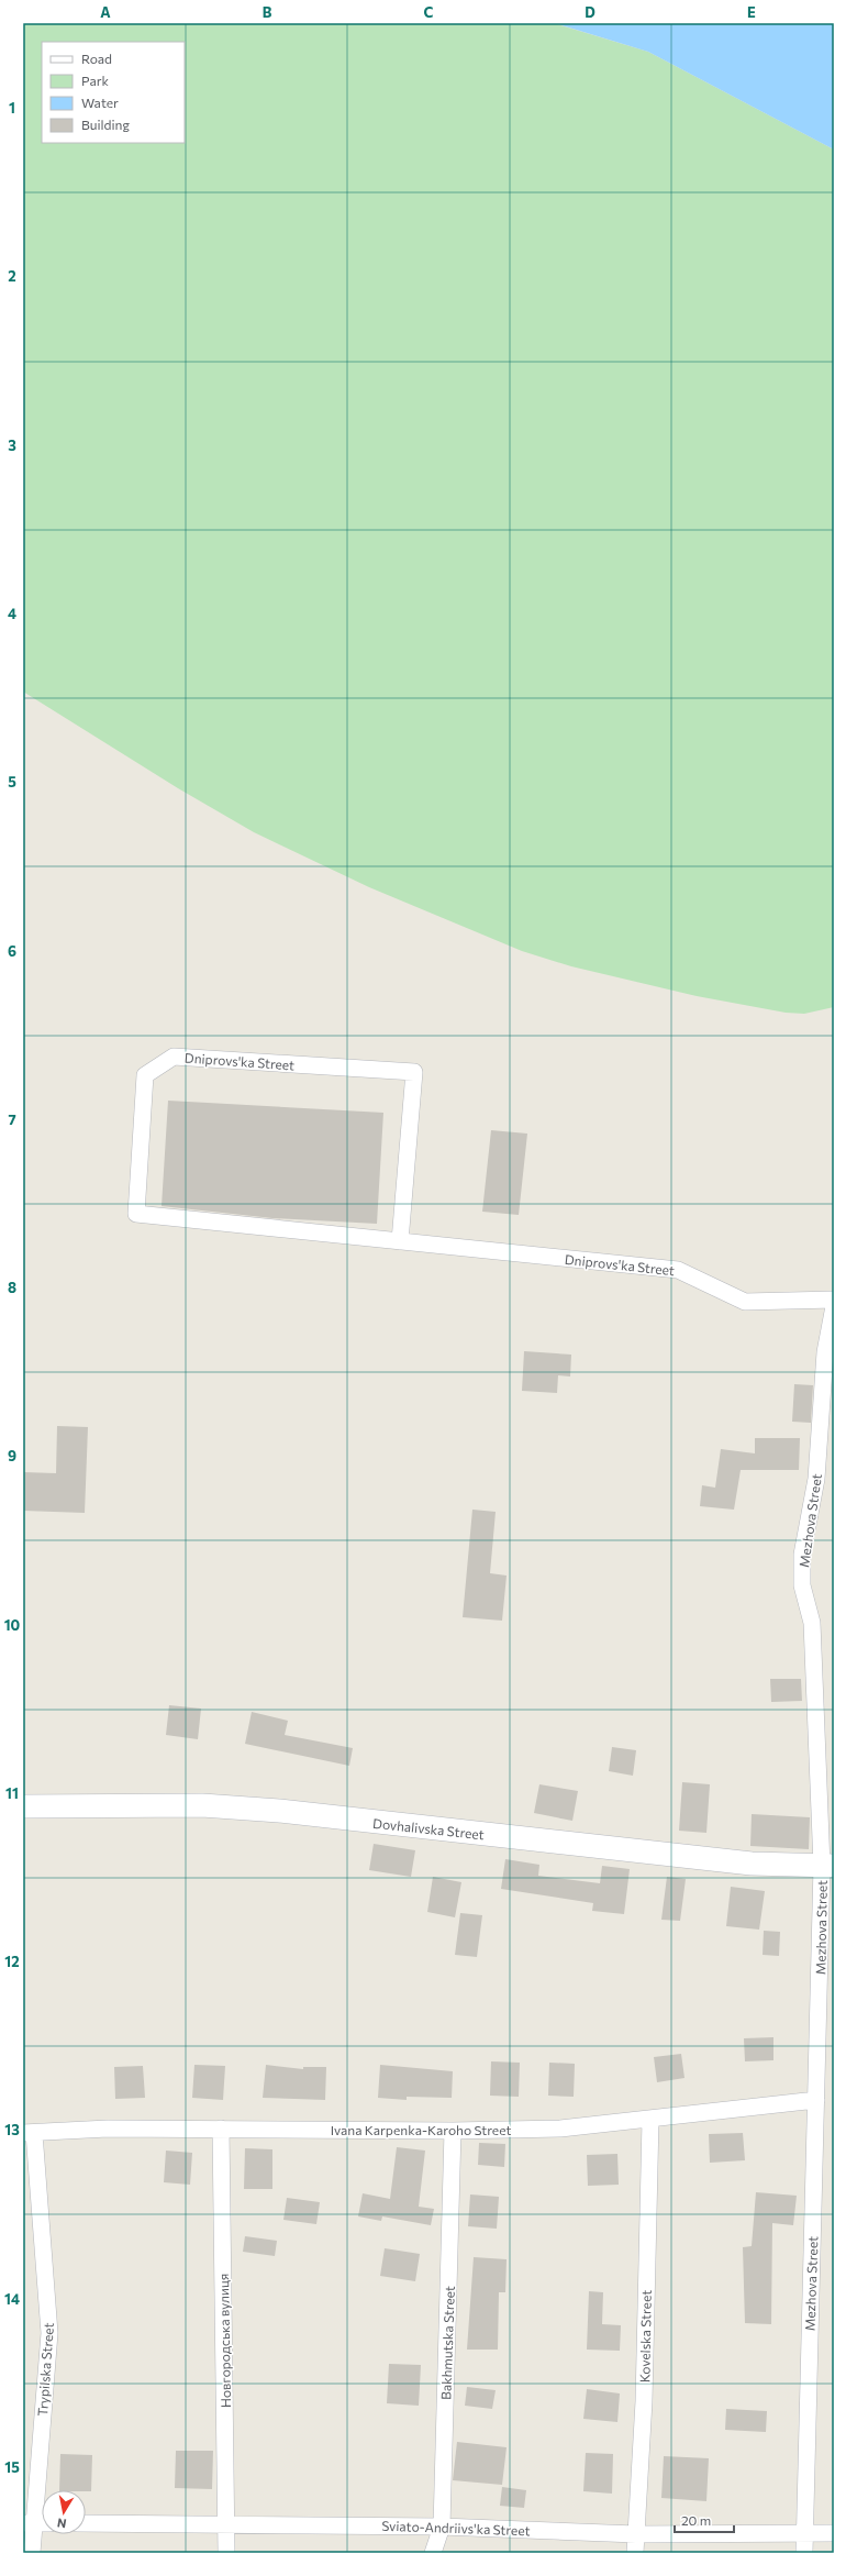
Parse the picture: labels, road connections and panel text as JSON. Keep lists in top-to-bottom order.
{
  "streets": {
    "street": [
      "Dniprovs'ka Street",
      "Mezhova Street",
      "Dovhalivska Street",
      "Ivana Karpenka-Karoho Street",
      "Kovelska Street",
      "Новгородська вулиця",
      "Bakhmutska Street",
      "Trypilska Street",
      "Sviato-Andriivs'ka Street"
    ]
  },
  "crossings": [
    ["Mezhova Street", "Dovhalivska Street"],
    ["Mezhova Street", "Ivana Karpenka-Karoho Street"],
    ["Mezhova Street", "Sviato-Andriivs'ka Street"],
    ["Ivana Karpenka-Karoho Street", "Kovelska Street"],
    ["Ivana Karpenka-Karoho Street", "Новгородська вулиця"],
    ["Ivana Karpenka-Karoho Street", "Bakhmutska Street"],
    ["Ivana Karpenka-Karoho Street", "Trypilska Street"],
    ["Kovelska Street", "Sviato-Andriivs'ka Street"],
    ["Новгородська вулиця", "Sviato-Andriivs'ka Street"],
    ["Bakhmutska Street", "Sviato-Andriivs'ka Street"]
  ],
  "legend": [
    "Road",
    "Park",
    "Water",
    "Building"
  ],
  "scale_bar": "20 m",
  "north": "bottom",
  "grid": {
    "columns": [
      "A",
      "B",
      "C",
      "D",
      "E"
    ],
    "rows": [
      "1",
      "2",
      "3",
      "4",
      "5",
      "6",
      "7",
      "8",
      "9",
      "10",
      "11",
      "12",
      "13",
      "14",
      "15"
    ]
  }
}
